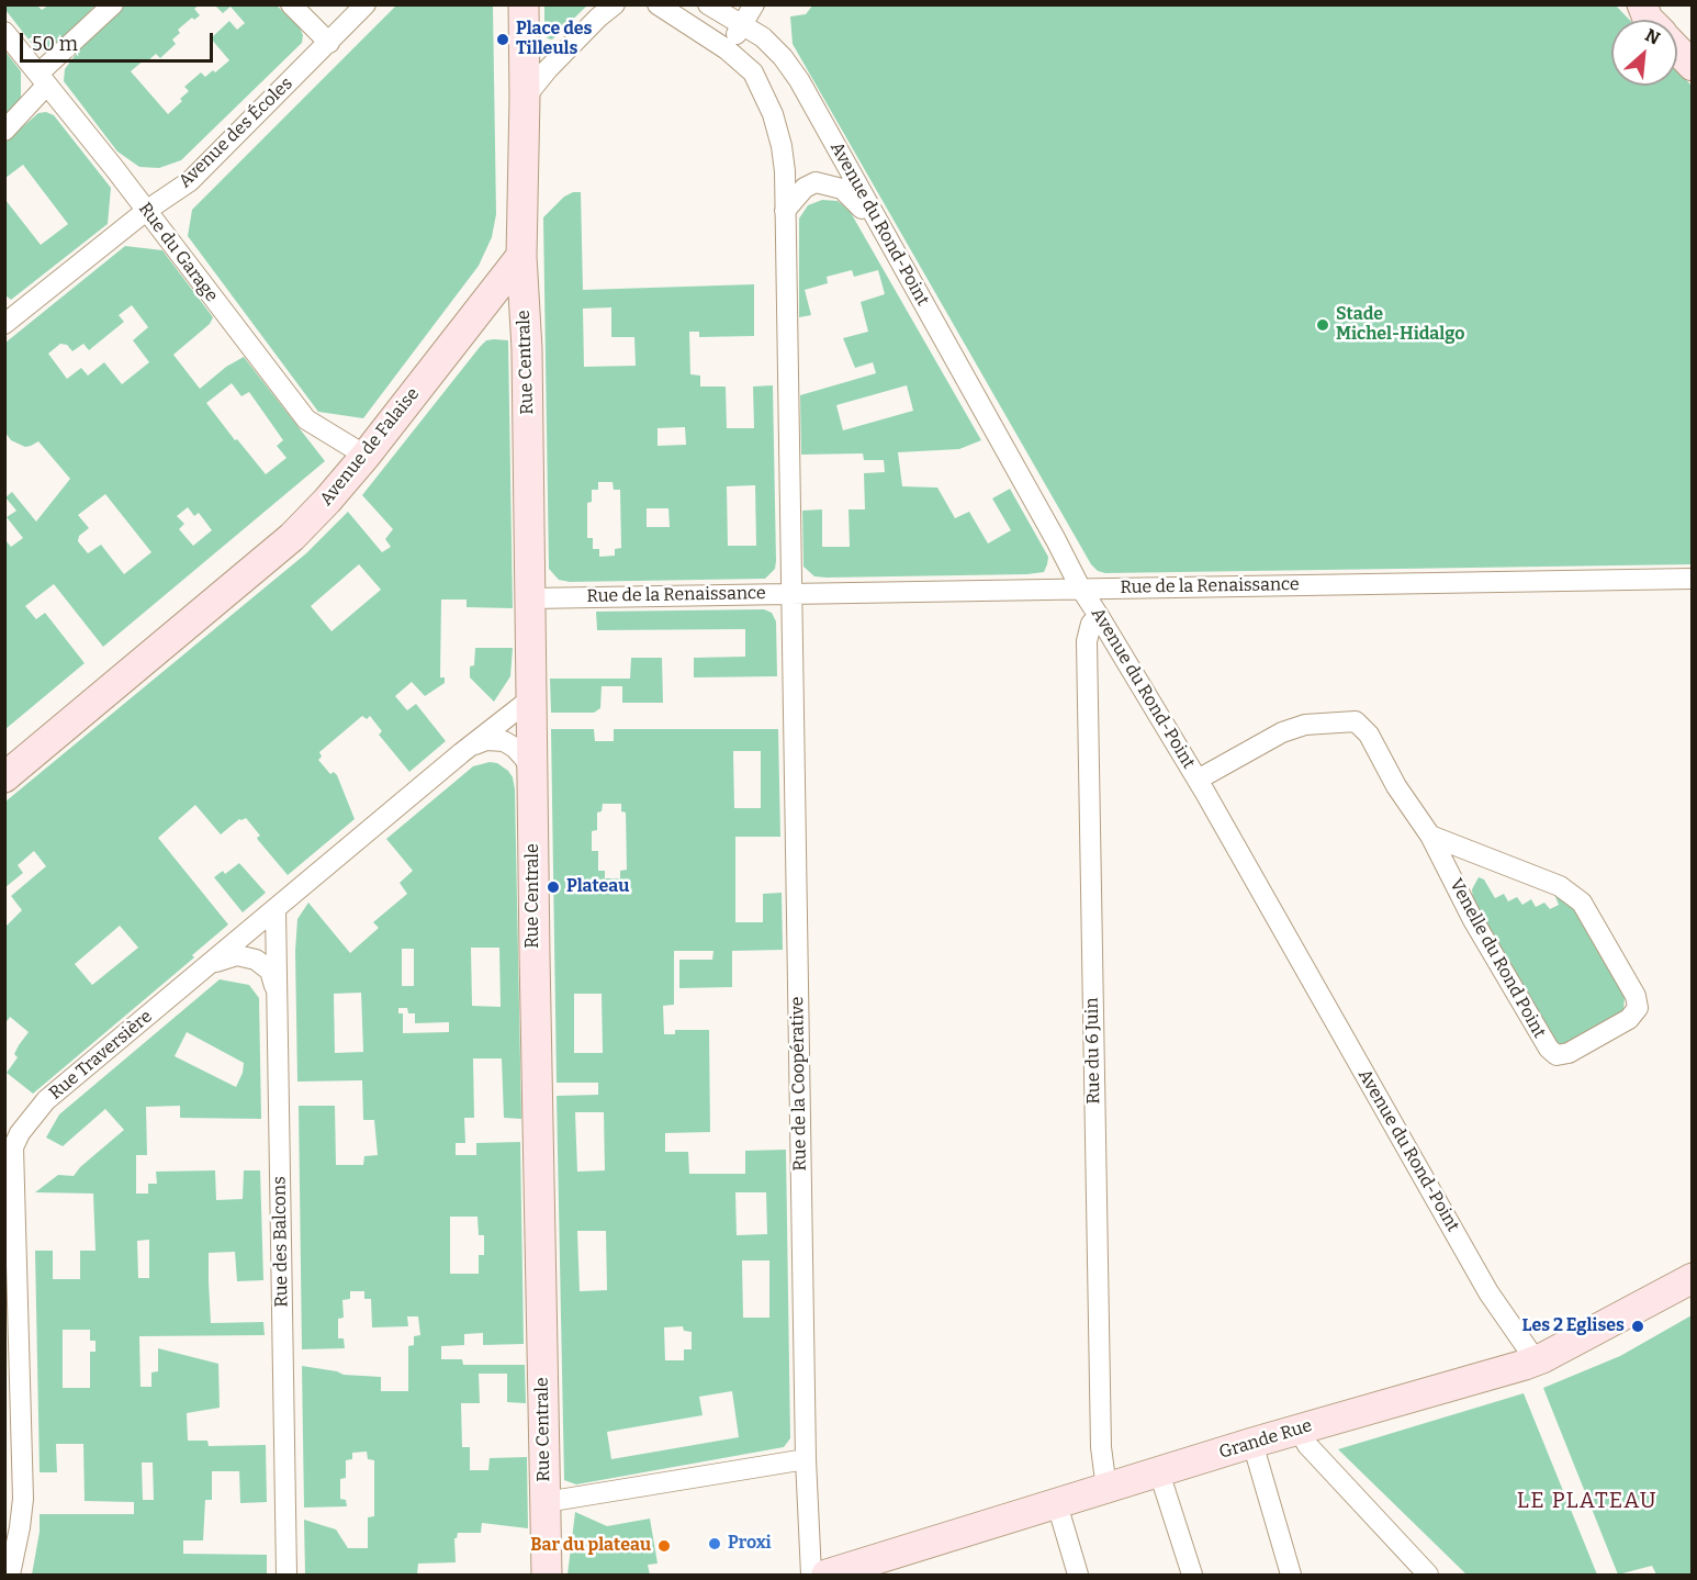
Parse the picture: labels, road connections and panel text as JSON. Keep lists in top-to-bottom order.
{
  "streets": {
    "street": [
      "Avenue des Écoles",
      "Avenue du Rond-Point",
      "Rue du Garage",
      "Rue Centrale",
      "Avenue de Falaise",
      "Rue de la Renaissance",
      "Venelle du Rond Point",
      "Rue du 6 Juin",
      "Rue Traversière",
      "Rue de la Coopérative",
      "Rue des Balcons",
      "Grande Rue"
    ]
  },
  "crossings": [
    ["Avenue des Écoles", "Rue du Garage"],
    ["Avenue du Rond-Point", "Rue de la Renaissance"],
    ["Avenue du Rond-Point", "Venelle du Rond Point"],
    ["Avenue du Rond-Point", "Rue du 6 Juin"],
    ["Avenue du Rond-Point", "Grande Rue"],
    ["Rue du Garage", "Avenue de Falaise"],
    ["Rue Centrale", "Avenue de Falaise"],
    ["Rue Centrale", "Rue de la Renaissance"],
    ["Rue Centrale", "Rue Traversière"],
    ["Rue de la Renaissance", "Rue de la Coopérative"],
    ["Rue du 6 Juin", "Grande Rue"],
    ["Rue Traversière", "Rue des Balcons"]
  ],
  "districts": ["LE PLATEAU"],
  "places": [
    "Place des Tilleuls",
    "Stade Michel-Hidalgo",
    "Plateau",
    "Les 2 Eglises",
    "Proxi",
    "Bar du plateau"
  ],
  "scale_bar": "50 m",
  "north": "top right"
}
